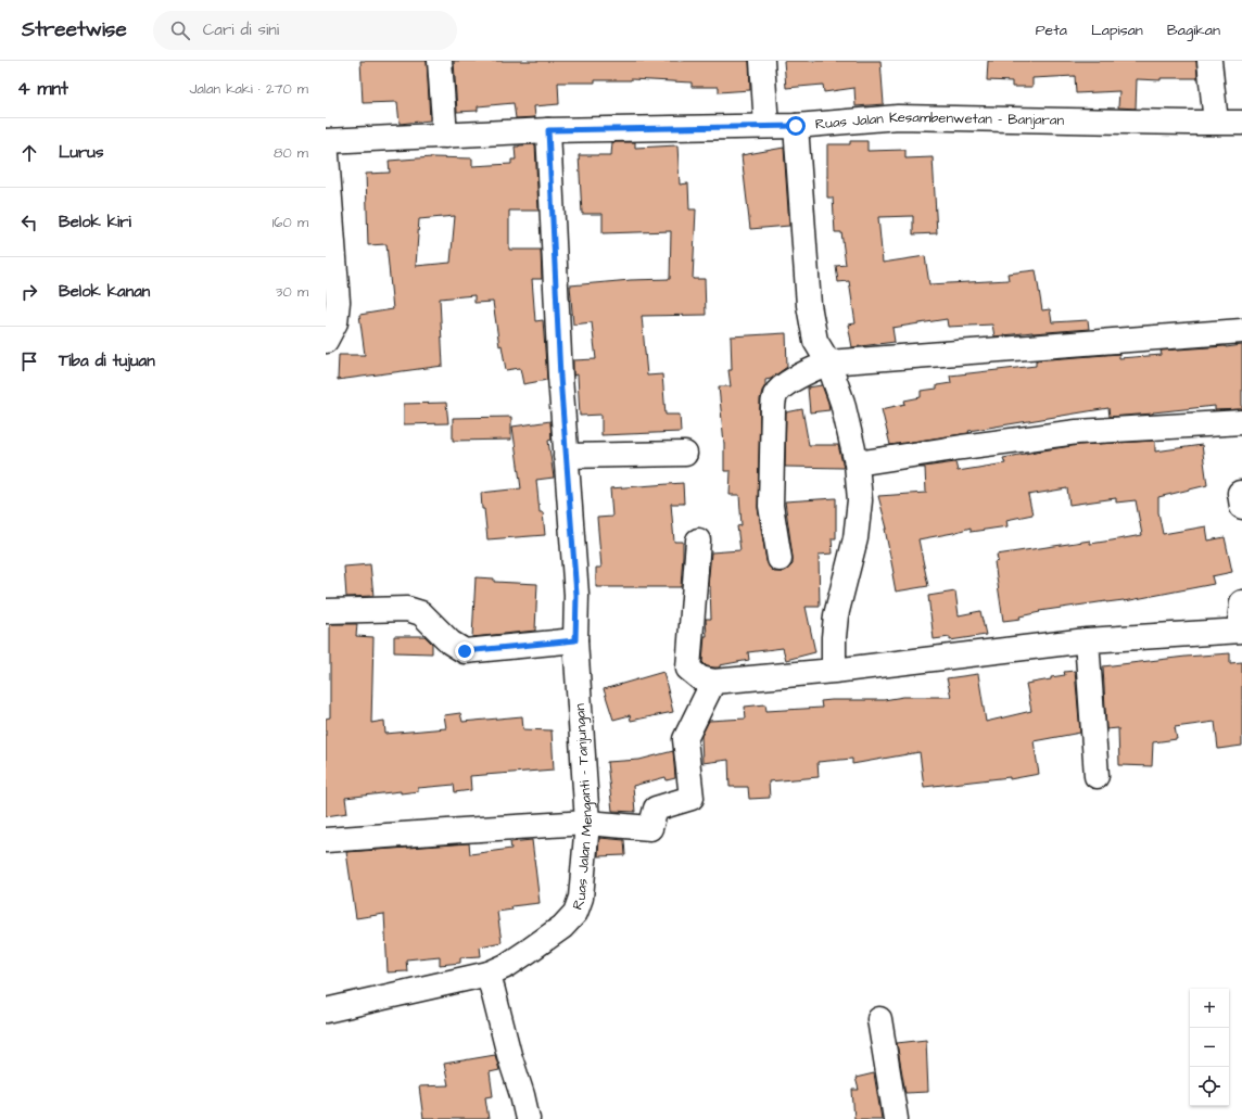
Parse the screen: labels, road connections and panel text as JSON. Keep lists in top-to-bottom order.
{
  "streets": {
    "street": ["Ruas Jalan Kesambenwetan - Banjaran", "Ruas Jalan Menganti - Tanjungan"]
  },
  "crossings": [
    ["Ruas Jalan Kesambenwetan - Banjaran", "Ruas Jalan Menganti - Tanjungan"]
  ],
  "page": {
    "header": "Streetwise",
    "search": "Cari di sini",
    "nav": ["Peta", "Lapisan", "Bagikan"],
    "heading": ["4 mnt", "Jalan kaki · 270 m"],
    "list": [
      ["Lurus", "80 m"],
      ["Belok kiri", "160 m"],
      ["Belok kanan", "30 m"],
      "Tiba di tujuan"
    ],
    "map_buttons": ["+", "−"]
  }
}
